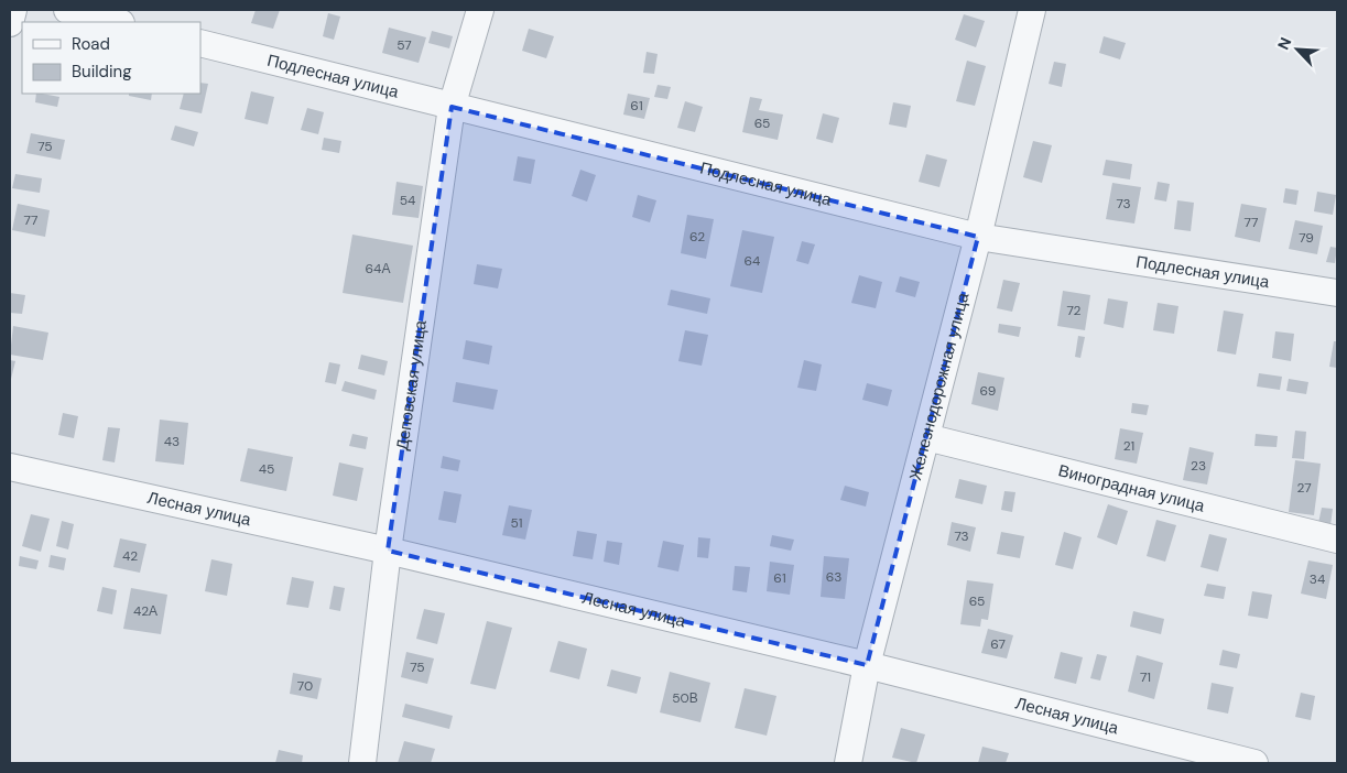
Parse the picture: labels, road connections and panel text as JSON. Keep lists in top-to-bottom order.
{
  "streets": {
    "street": [
      "Подлесная улица",
      "Деповская улица",
      "Железнодорожная улица",
      "Виноградная улица",
      "Лесная улица"
    ]
  },
  "crossings": [
    ["Подлесная улица", "Деповская улица"],
    ["Подлесная улица", "Железнодорожная улица"],
    ["Деповская улица", "Лесная улица"],
    ["Железнодорожная улица", "Виноградная улица"],
    ["Железнодорожная улица", "Лесная улица"]
  ],
  "house_numbers": [
    "57",
    "61",
    "65",
    "75",
    "54",
    "73",
    "77",
    "77",
    "62",
    "79",
    "64",
    "64А",
    "72",
    "69",
    "43",
    "21",
    "23",
    "45",
    "27",
    "51",
    "73",
    "42",
    "63",
    "61",
    "34",
    "65",
    "42А",
    "67",
    "75",
    "71",
    "70",
    "50В"
  ],
  "legend": ["Road", "Building"],
  "north": "top left"
}
